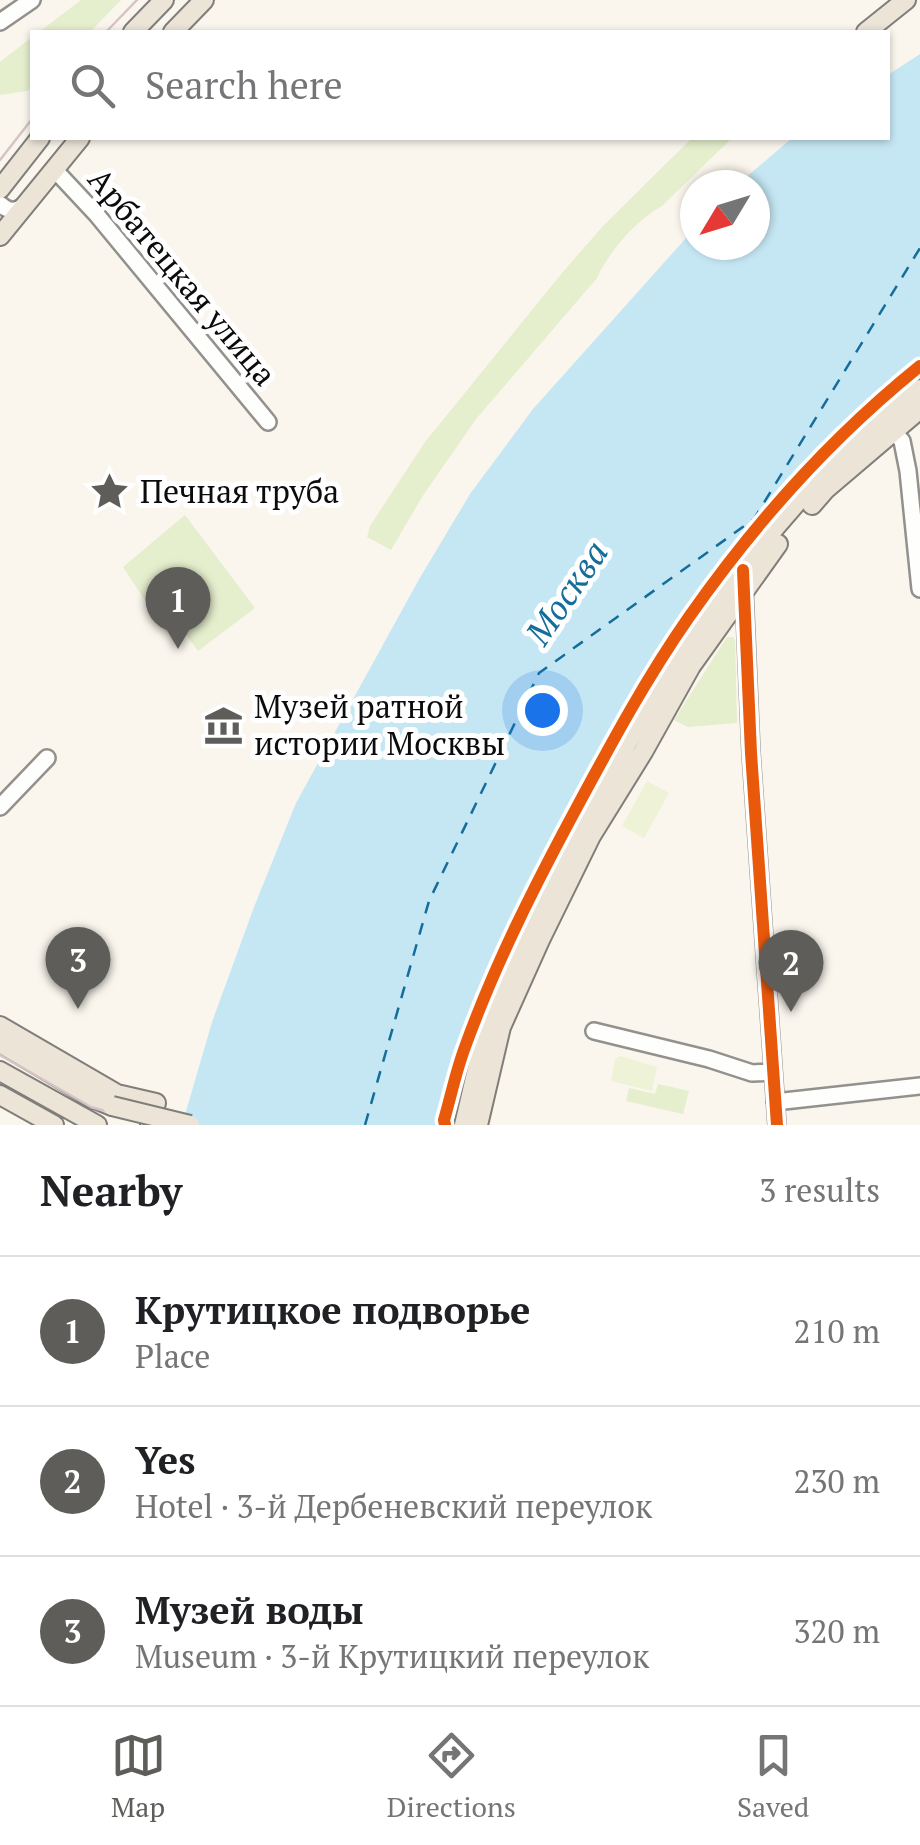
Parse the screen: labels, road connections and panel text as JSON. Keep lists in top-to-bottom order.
{
  "streets": {
    "street": ["Арбатецкая улица"]
  },
  "water": ["Москва"],
  "places": {
    "place": ["Печная труба"],
    "museum": ["Музей ратной истории Москвы"]
  },
  "north": "bottom left",
  "page": {
    "search": "Search here",
    "pins": ["1", "3", "2"],
    "heading": ["Nearby", "3 results"],
    "list": [
      {
        "mark": "1",
        "name": "Крутицкое подворье",
        "note": "Place",
        "value": "210 m"
      },
      {
        "mark": "2",
        "name": "Yes",
        "note": "Hotel · 3-й Дербеневский переулок",
        "value": "230 m"
      },
      {
        "mark": "3",
        "name": "Музей воды",
        "note": "Museum · 3-й Крутицкий переулок",
        "value": "320 m"
      }
    ],
    "nav": ["Map", "Directions", "Saved"]
  }
}
